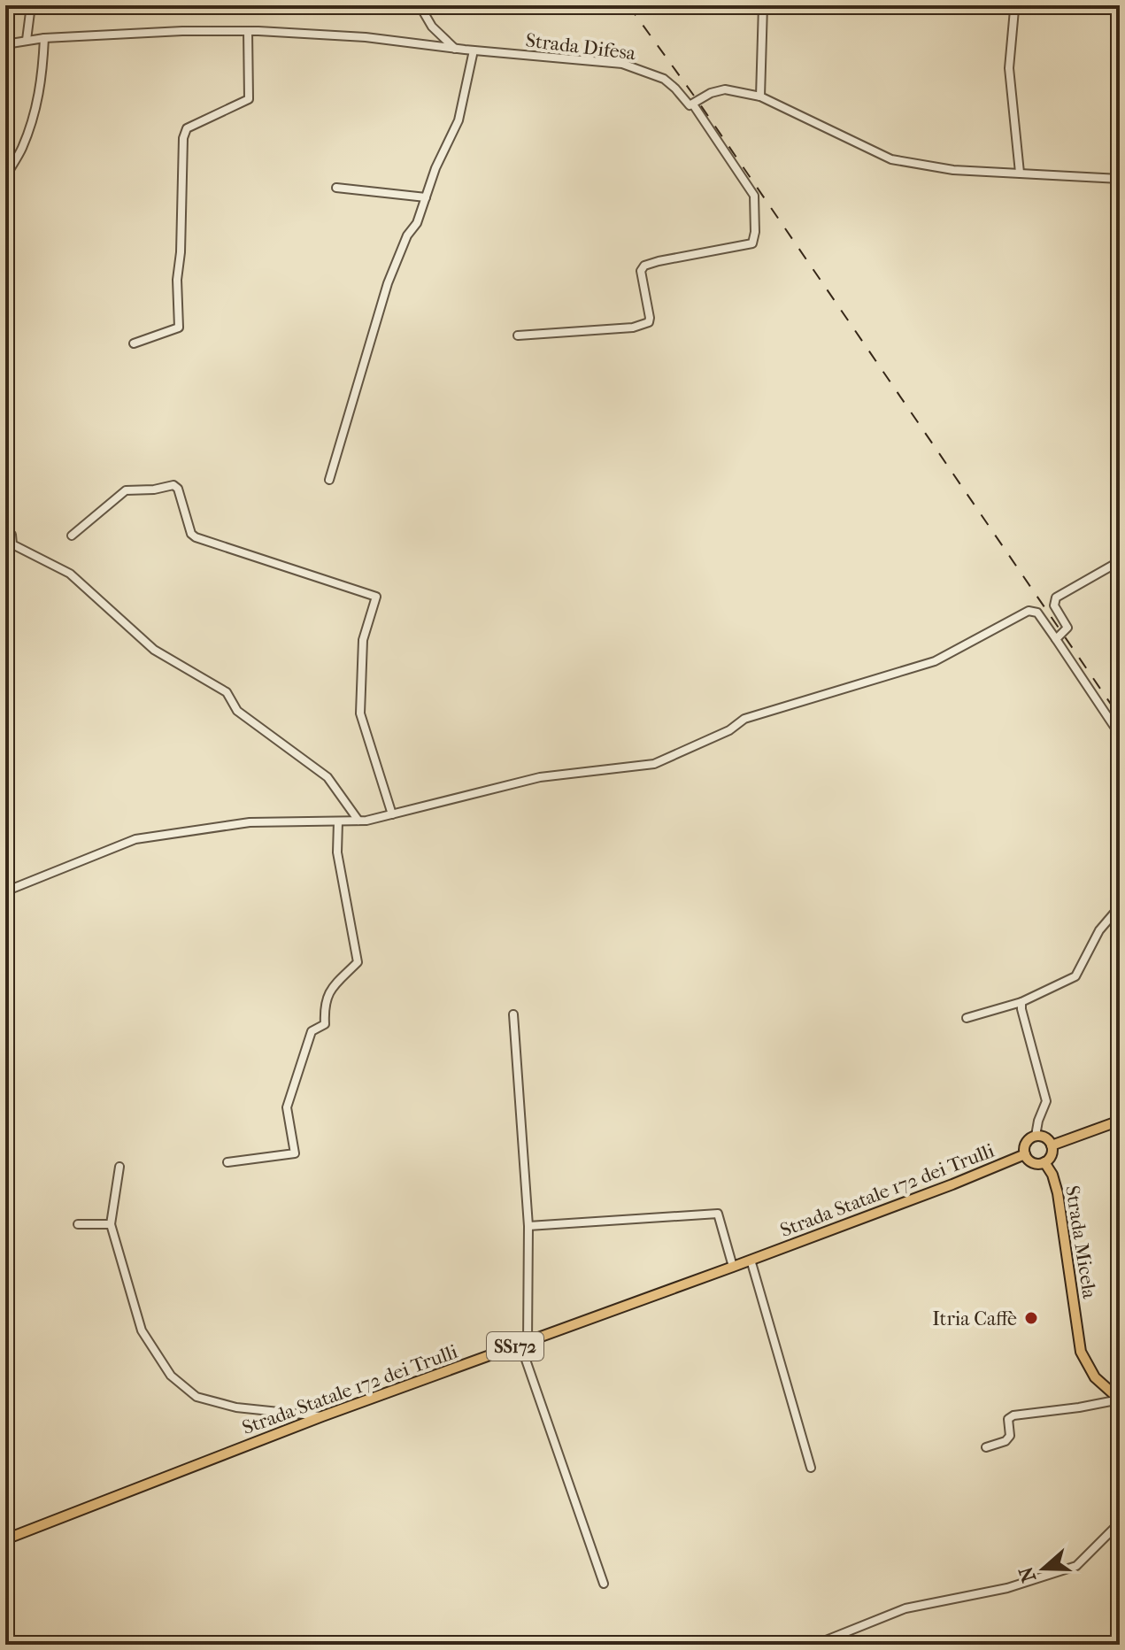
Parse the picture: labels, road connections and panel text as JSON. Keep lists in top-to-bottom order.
{
  "streets": {
    "main road": ["Strada Statale 172 dei Trulli", "Strada Micela", "SS172"],
    "street": ["Strada Difesa"]
  },
  "crossings": [
    ["Strada Statale 172 dei Trulli", "Strada Micela"]
  ],
  "places": ["Itria Caffè"],
  "north": "left"
}
